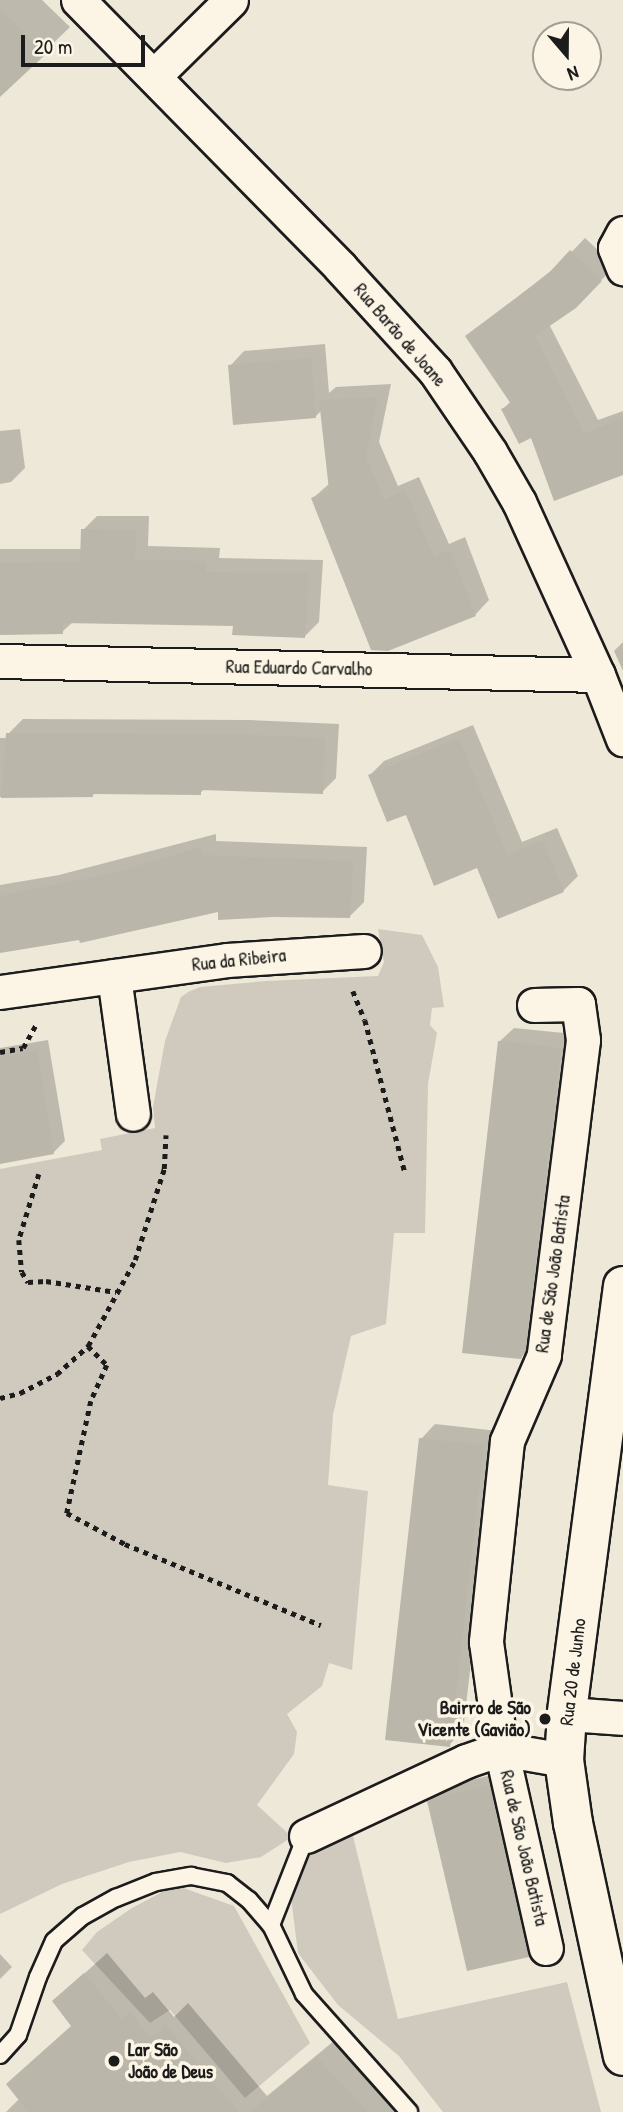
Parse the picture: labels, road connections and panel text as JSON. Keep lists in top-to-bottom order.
{
  "streets": {
    "street": [
      "Rua Barão de Joane",
      "Rua Eduardo Carvalho",
      "Rua da Ribeira",
      "Rua de São João Batista",
      "Rua 20 de Junho"
    ]
  },
  "crossings": [
    ["Rua Barão de Joane", "Rua Eduardo Carvalho"],
    ["Rua de São João Batista", "Rua 20 de Junho"]
  ],
  "places": ["Bairro de São Vicente (Gavião)", "Lar São João de Deus"],
  "scale_bar": "20 m",
  "north": "bottom"
}
